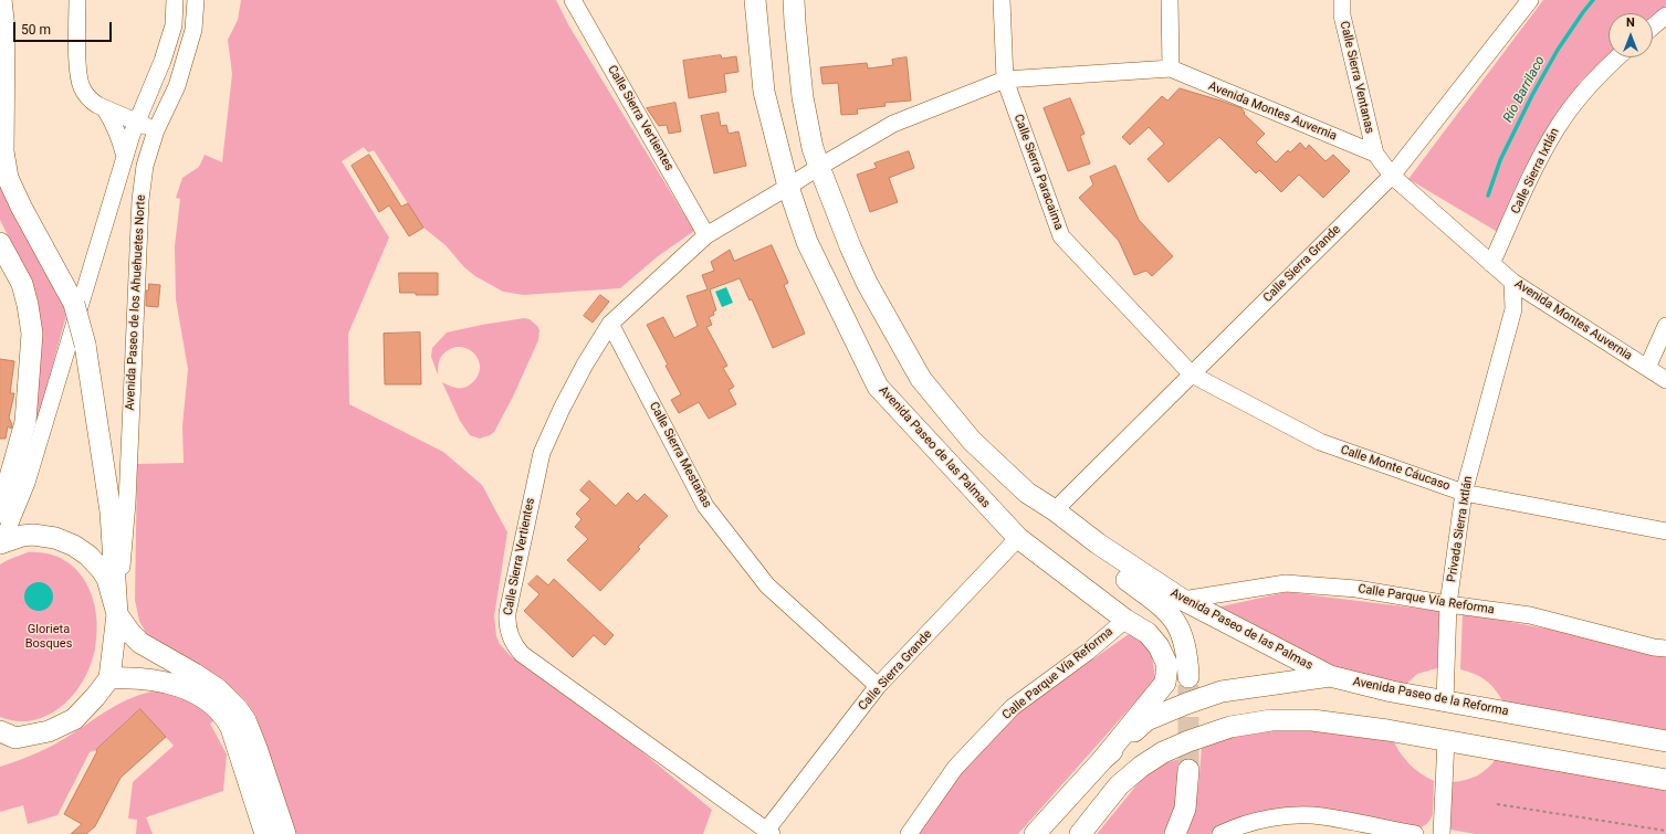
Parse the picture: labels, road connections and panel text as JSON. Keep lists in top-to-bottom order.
{
  "streets": {
    "main road": ["Avenida Paseo de las Palmas", "Avenida Paseo de la Reforma"],
    "street": [
      "Calle Sierra Ventanas",
      "Avenida Montes Auvernia",
      "Calle Sierra Vertientes",
      "Calle Sierra Ixtlán",
      "Calle Sierra Paracaima",
      "Calle Sierra Grande",
      "Avenida Paseo de los Ahuehuetes Norte",
      "Calle Sierra Mestañas",
      "Calle Monte Cáucaso",
      "Privada Sierra Ixtlán",
      "Calle Parque Vía Reforma"
    ]
  },
  "crossings": [
    ["Calle Sierra Ventanas", "Avenida Montes Auvernia"],
    ["Avenida Montes Auvernia", "Calle Sierra Vertientes"],
    ["Avenida Montes Auvernia", "Calle Sierra Ixtlán"],
    ["Avenida Montes Auvernia", "Calle Sierra Paracaima"],
    ["Avenida Montes Auvernia", "Calle Sierra Grande"],
    ["Avenida Montes Auvernia", "Avenida Paseo de las Palmas"],
    ["Avenida Montes Auvernia", "Privada Sierra Ixtlán"],
    ["Calle Sierra Vertientes", "Calle Sierra Grande"],
    ["Calle Sierra Vertientes", "Avenida Paseo de las Palmas"],
    ["Calle Sierra Vertientes", "Calle Sierra Mestañas"],
    ["Calle Sierra Paracaima", "Calle Sierra Grande"],
    ["Calle Sierra Paracaima", "Calle Monte Cáucaso"],
    ["Calle Sierra Grande", "Avenida Paseo de las Palmas"],
    ["Calle Sierra Grande", "Calle Sierra Mestañas"],
    ["Calle Sierra Grande", "Calle Monte Cáucaso"],
    ["Avenida Paseo de las Palmas", "Calle Parque Vía Reforma"],
    ["Avenida Paseo de las Palmas", "Avenida Paseo de la Reforma"],
    ["Calle Monte Cáucaso", "Privada Sierra Ixtlán"],
    ["Privada Sierra Ixtlán", "Calle Parque Vía Reforma"],
    ["Privada Sierra Ixtlán", "Avenida Paseo de la Reforma"]
  ],
  "water": ["Río Barrilaco"],
  "parks": ["Glorieta Bosques"],
  "scale_bar": "50 m",
  "north": "top"
}
